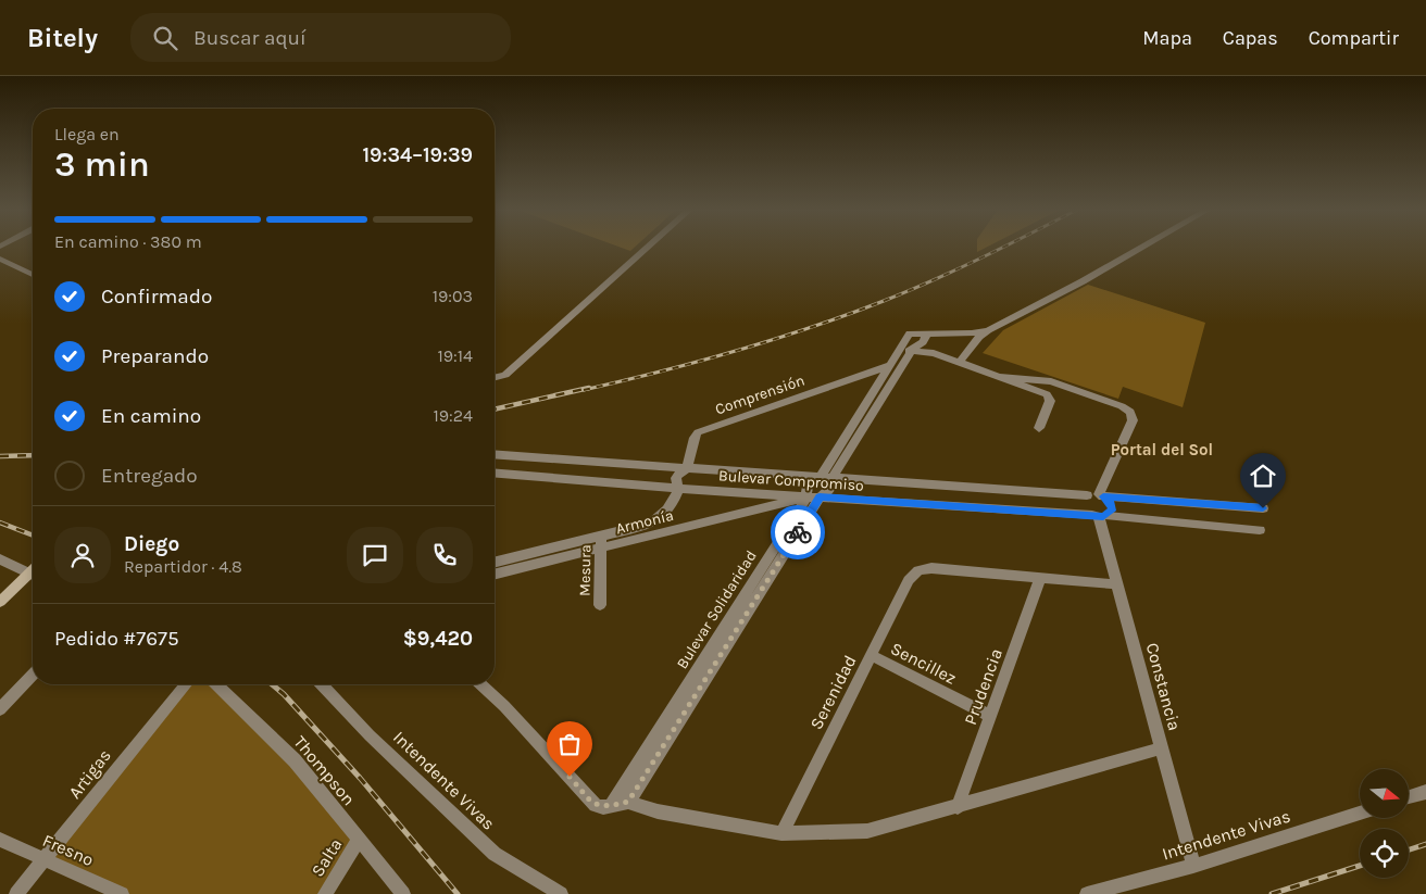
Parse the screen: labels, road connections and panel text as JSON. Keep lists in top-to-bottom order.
{
  "streets": {
    "street": [
      "Comprensión",
      "Bulevar Compromiso",
      "Armonía",
      "Mesura",
      "Bulevar Solidaridad",
      "Sencillez",
      "Prudencia",
      "Constancia",
      "Serenidad",
      "Thompson",
      "Artigas",
      "Intendente Vivas",
      "Fresno",
      "Salta"
    ]
  },
  "crossings": [
    ["Comprensión", "Bulevar Compromiso"],
    ["Comprensión", "Armonía"],
    ["Comprensión", "Bulevar Solidaridad"],
    ["Bulevar Compromiso", "Armonía"],
    ["Bulevar Compromiso", "Bulevar Solidaridad"],
    ["Bulevar Compromiso", "Constancia"],
    ["Armonía", "Mesura"],
    ["Armonía", "Bulevar Solidaridad"],
    ["Sencillez", "Prudencia"],
    ["Sencillez", "Serenidad"],
    ["Prudencia", "Serenidad"],
    ["Constancia", "Intendente Vivas"],
    ["Thompson", "Salta"],
    ["Artigas", "Fresno"]
  ],
  "districts": ["Portal del Sol"],
  "north": "right",
  "page": {
    "header": "Bitely",
    "search": "Buscar aquí",
    "nav": ["Mapa", "Capas", "Compartir"],
    "heading": ["3 min", "Llega en", "19:34–19:39"],
    "panel": [
      "Diego",
      "Repartidor · 4.8",
      "Pedido #7675",
      "$9,420"
    ],
    "bar": "En camino · 380 m",
    "list": [
      ["Confirmado", "19:03"],
      ["Preparando", "19:14"],
      ["En camino", "19:24"],
      "Entregado"
    ]
  }
}
